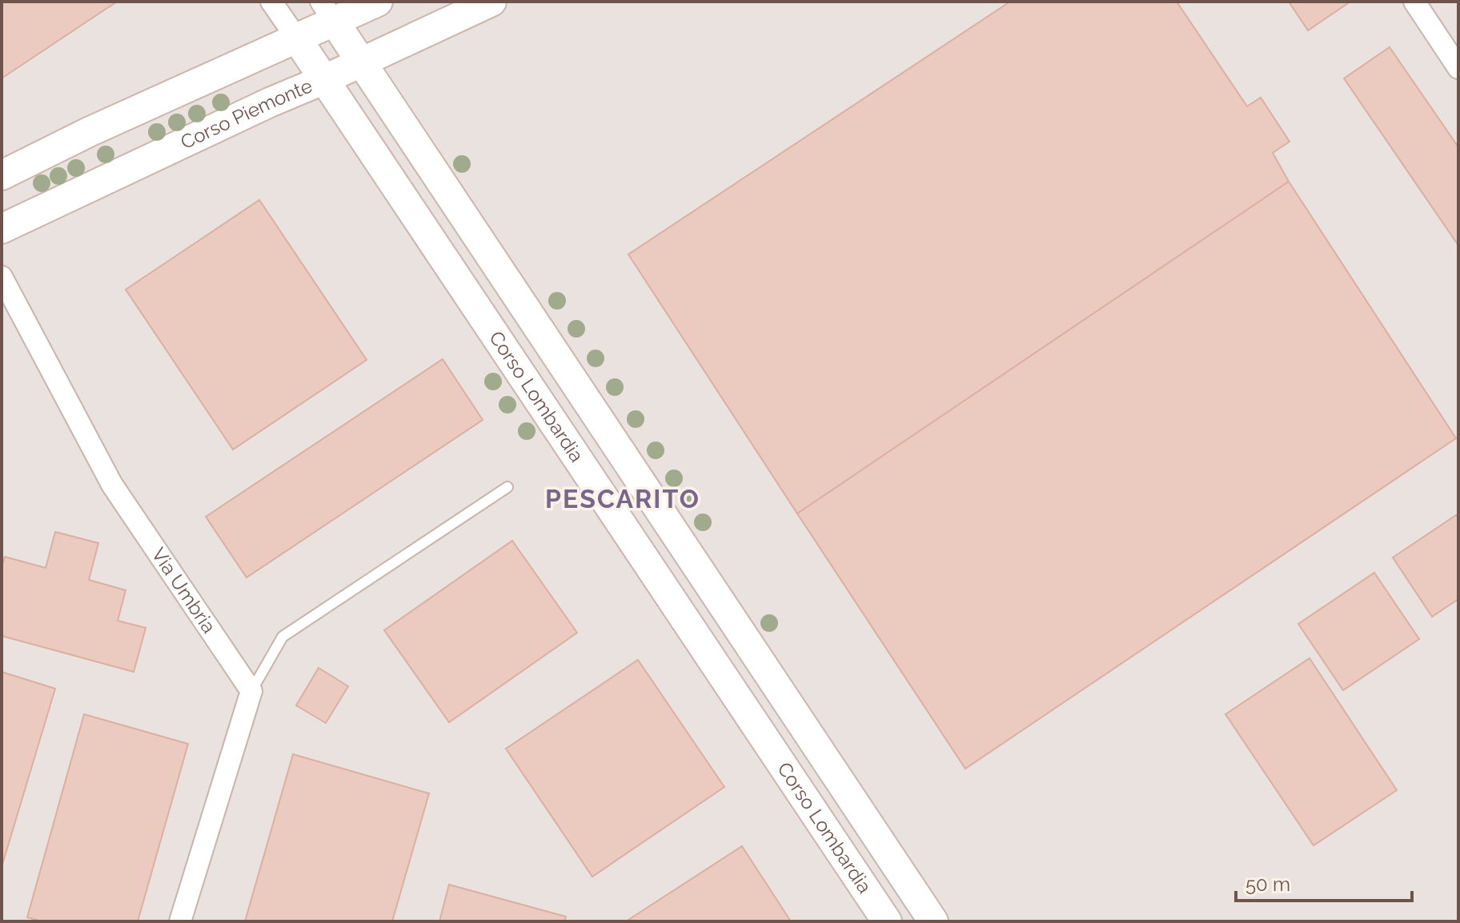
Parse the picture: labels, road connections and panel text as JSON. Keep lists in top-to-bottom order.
{
  "streets": {
    "street": ["Corso Piemonte", "Corso Lombardia", "Via Umbria"]
  },
  "crossings": [
    ["Corso Piemonte", "Corso Lombardia"]
  ],
  "districts": ["PESCARITO"],
  "scale_bar": "50 m"
}
